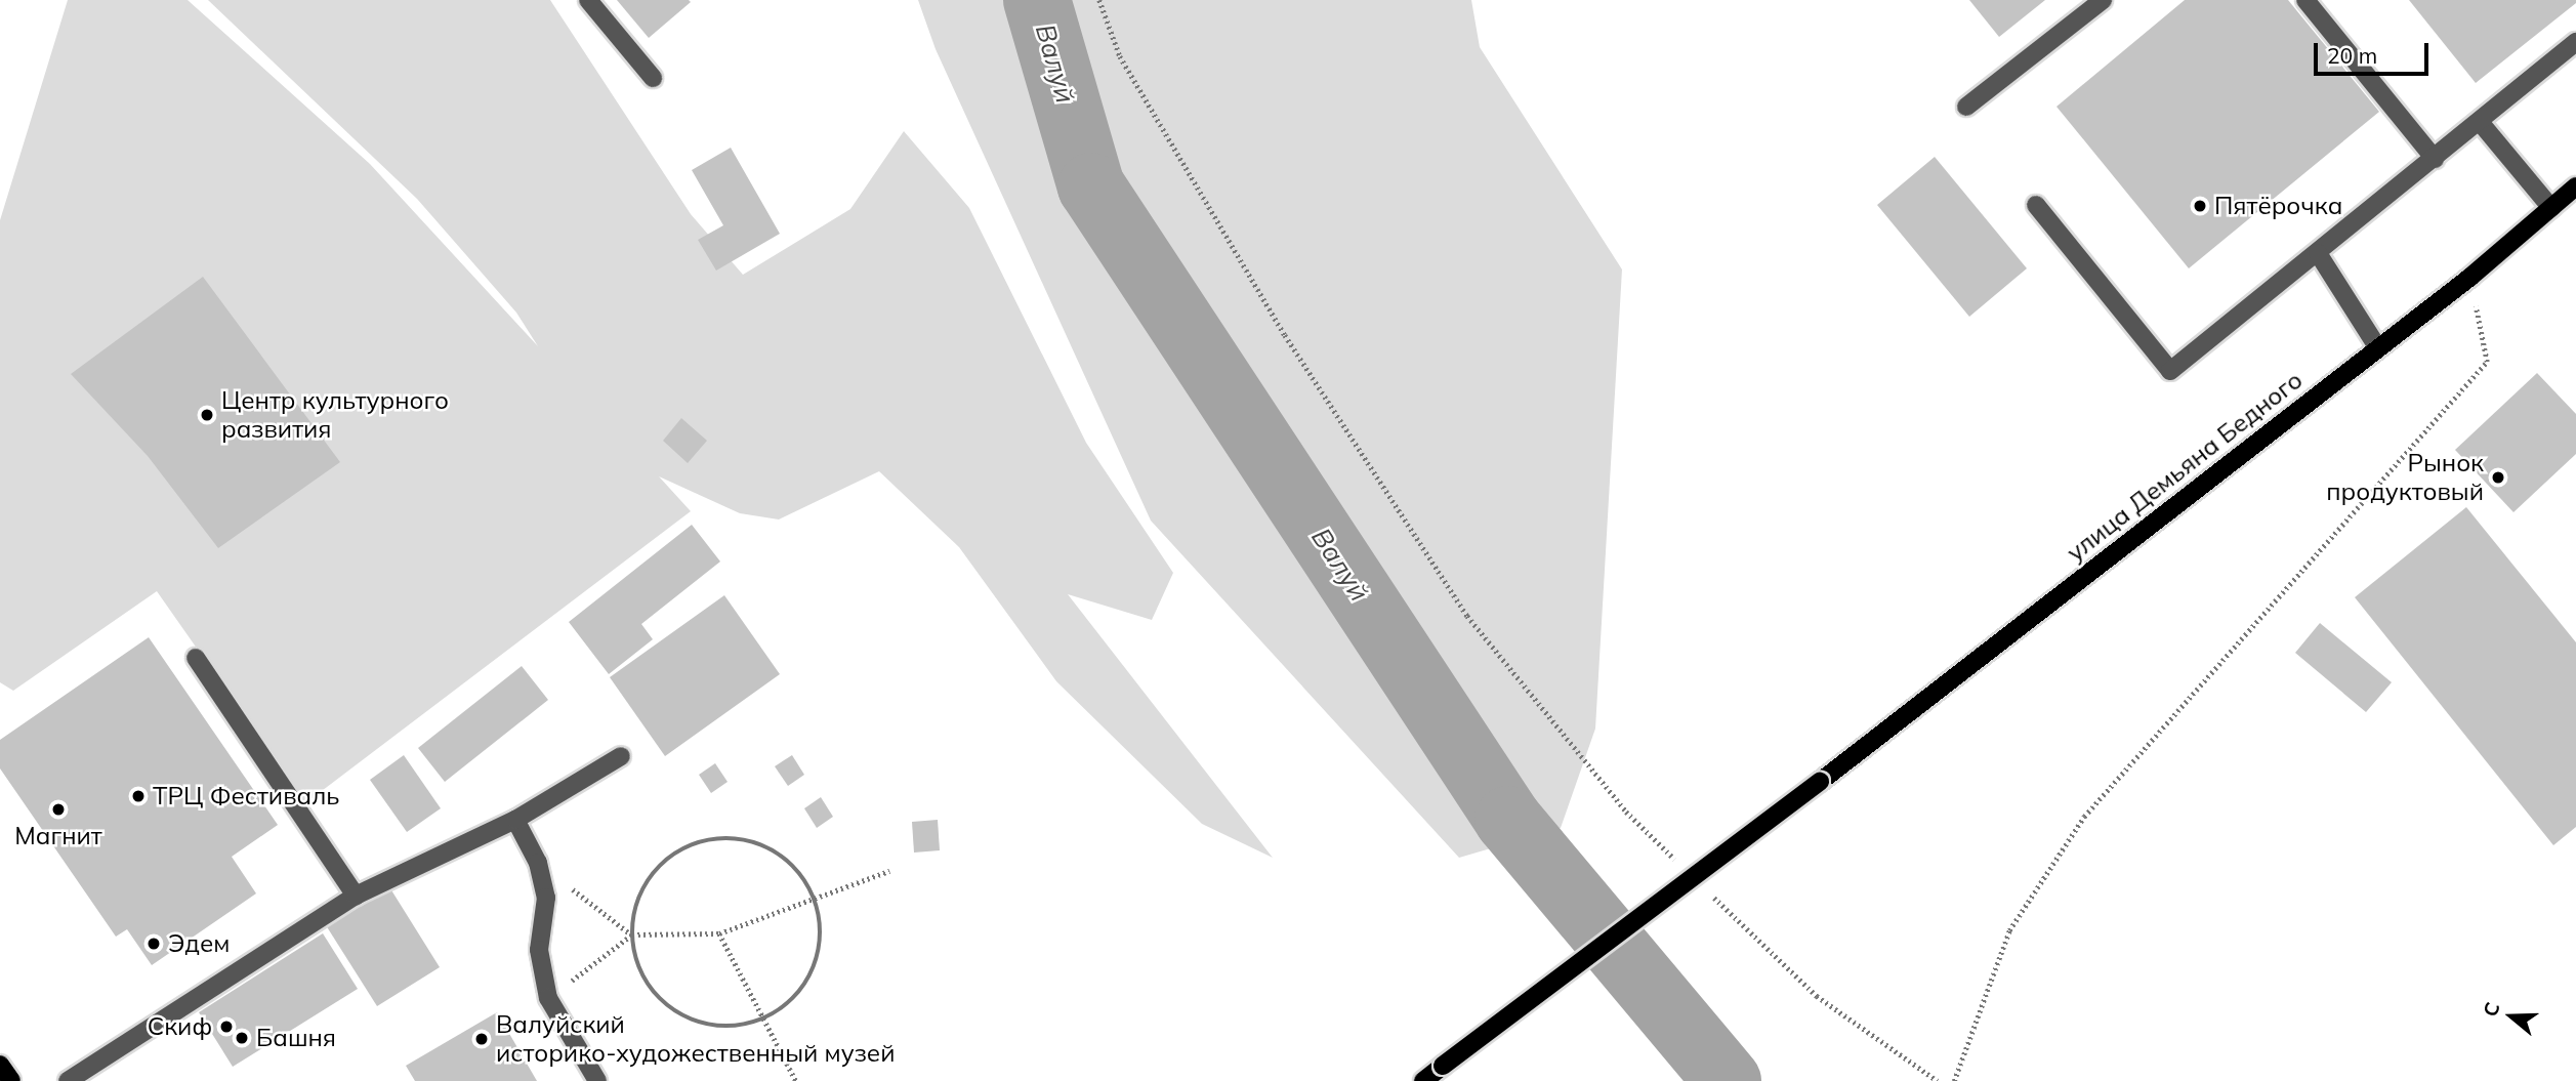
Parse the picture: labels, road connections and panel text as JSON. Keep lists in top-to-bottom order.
{
  "streets": {
    "main road": ["улица Демьяна Бедного"]
  },
  "water": ["Валуй"],
  "places": [
    "Пятёрочка",
    "Центр культурного развития",
    "Рынок продуктовый",
    "ТРЦ Фестиваль",
    "Магнит",
    "Эдем",
    "Скиф",
    "Башня",
    "Валуйский историко-художественный музей"
  ],
  "scale_bar": "20 m",
  "north": "left"
}
